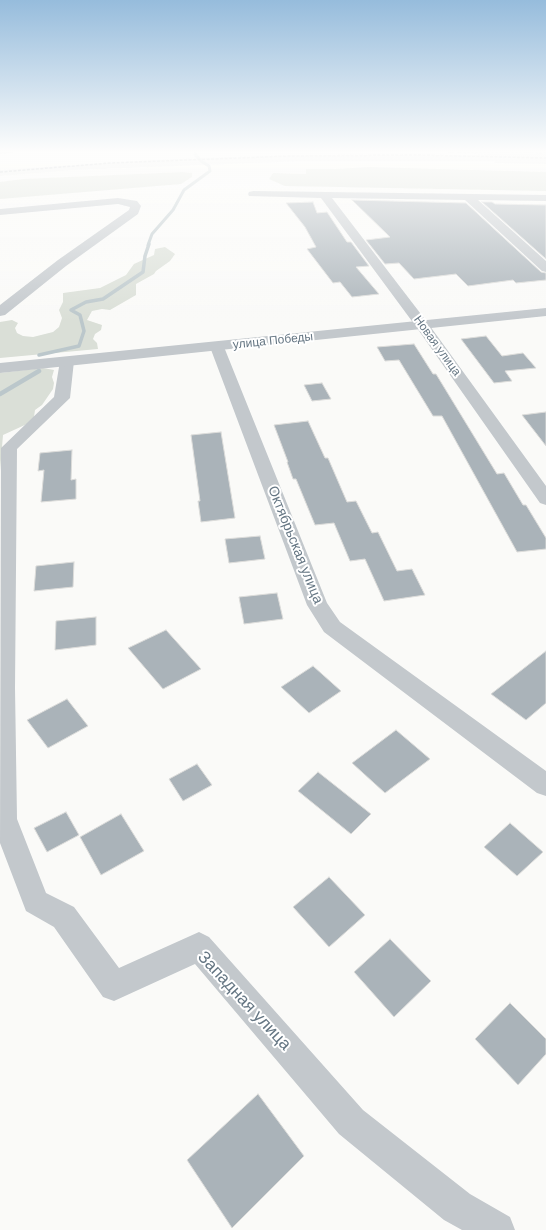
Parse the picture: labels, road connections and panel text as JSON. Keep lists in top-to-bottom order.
{
  "streets": {
    "street": [
      "улица Победы",
      "Новая улица",
      "Октябрьская улица",
      "Западная улица"
    ]
  },
  "crossings": [
    ["улица Победы", "Новая улица"],
    ["улица Победы", "Октябрьская улица"],
    ["улица Победы", "Западная улица"]
  ]
}
